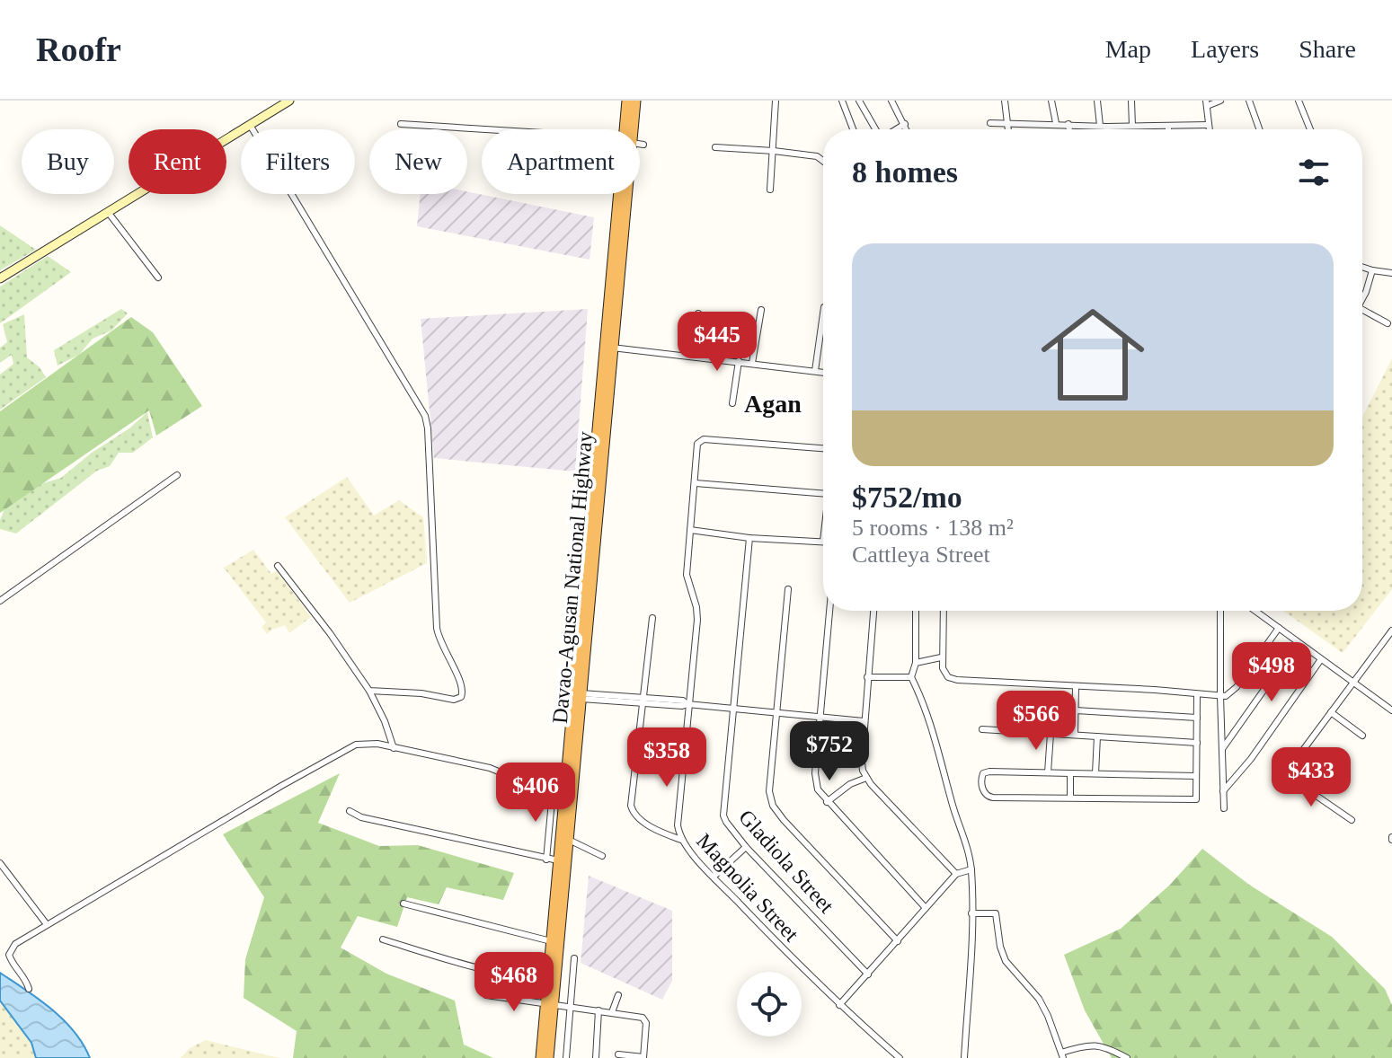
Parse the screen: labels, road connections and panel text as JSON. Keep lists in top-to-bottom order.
{
  "streets": {
    "highway": ["Davao-Agusan National Highway"],
    "street": ["Gladiola Street", "Magnolia Street"]
  },
  "districts": ["Agan"],
  "page": {
    "header": "Roofr",
    "nav": ["Map", "Layers", "Share"],
    "chip": [
      "Buy",
      "Rent",
      "Filters",
      "New",
      "Apartment"
    ],
    "heading": "8 homes",
    "list": [
      {
        "name": "$752/mo",
        "note": "5 rooms · 138 m² · Cattleya Street"
      }
    ],
    "price": [
      "$445",
      "$498",
      "$566",
      "$752",
      "$358",
      "$433",
      "$406",
      "$468"
    ]
  }
}
